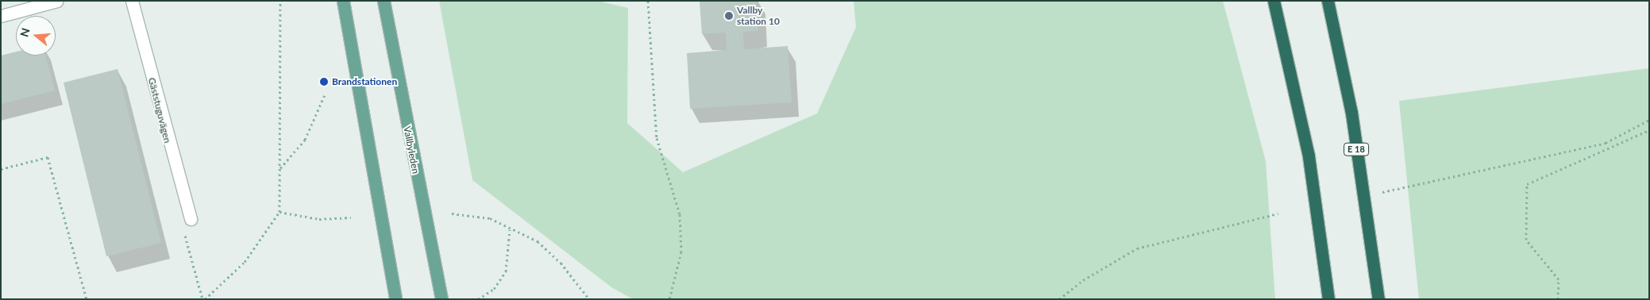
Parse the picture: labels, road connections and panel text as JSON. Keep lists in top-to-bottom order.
{
  "streets": {
    "highway": ["E 18"],
    "main road": ["Vallbyleden"],
    "street": ["Gäststuguvägen"]
  },
  "places": ["Vallby station 10", "Brandstationen"],
  "north": "left"
}
